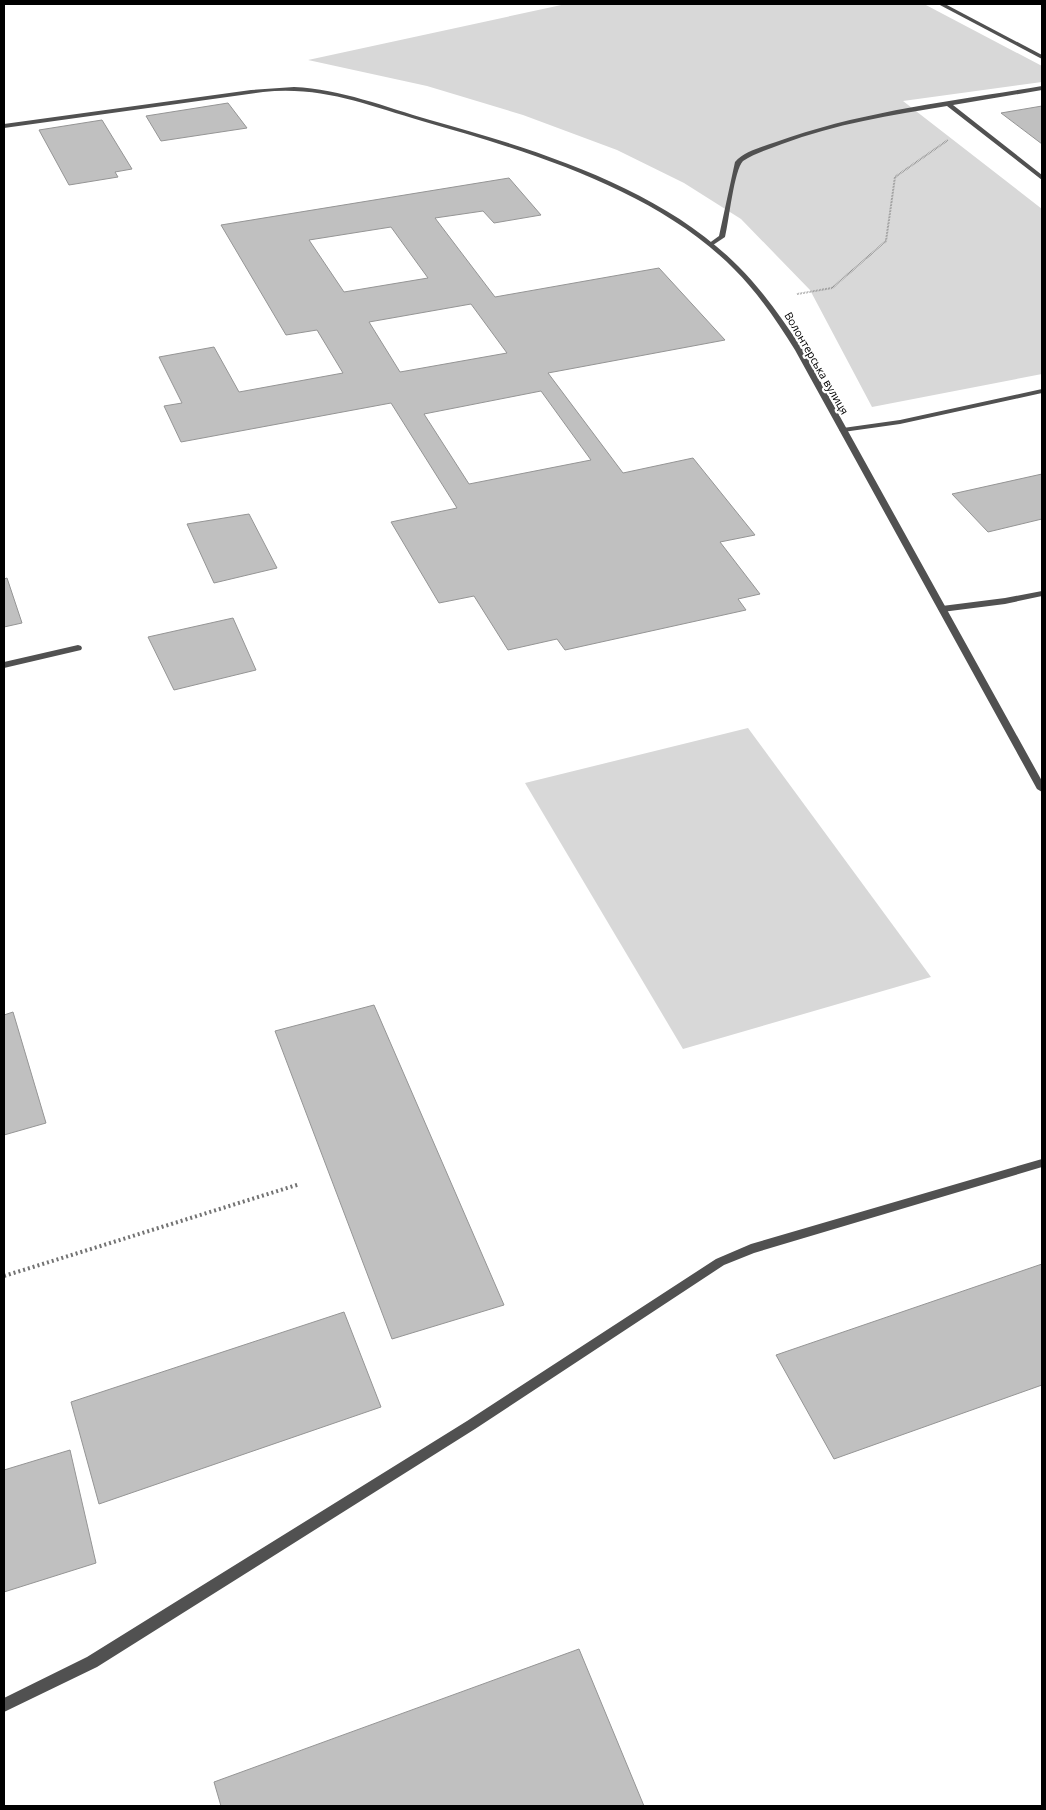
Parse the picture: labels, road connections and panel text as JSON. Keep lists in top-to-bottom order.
{
  "streets": {
    "street": ["Волонтерська вулиця"]
  }
}
